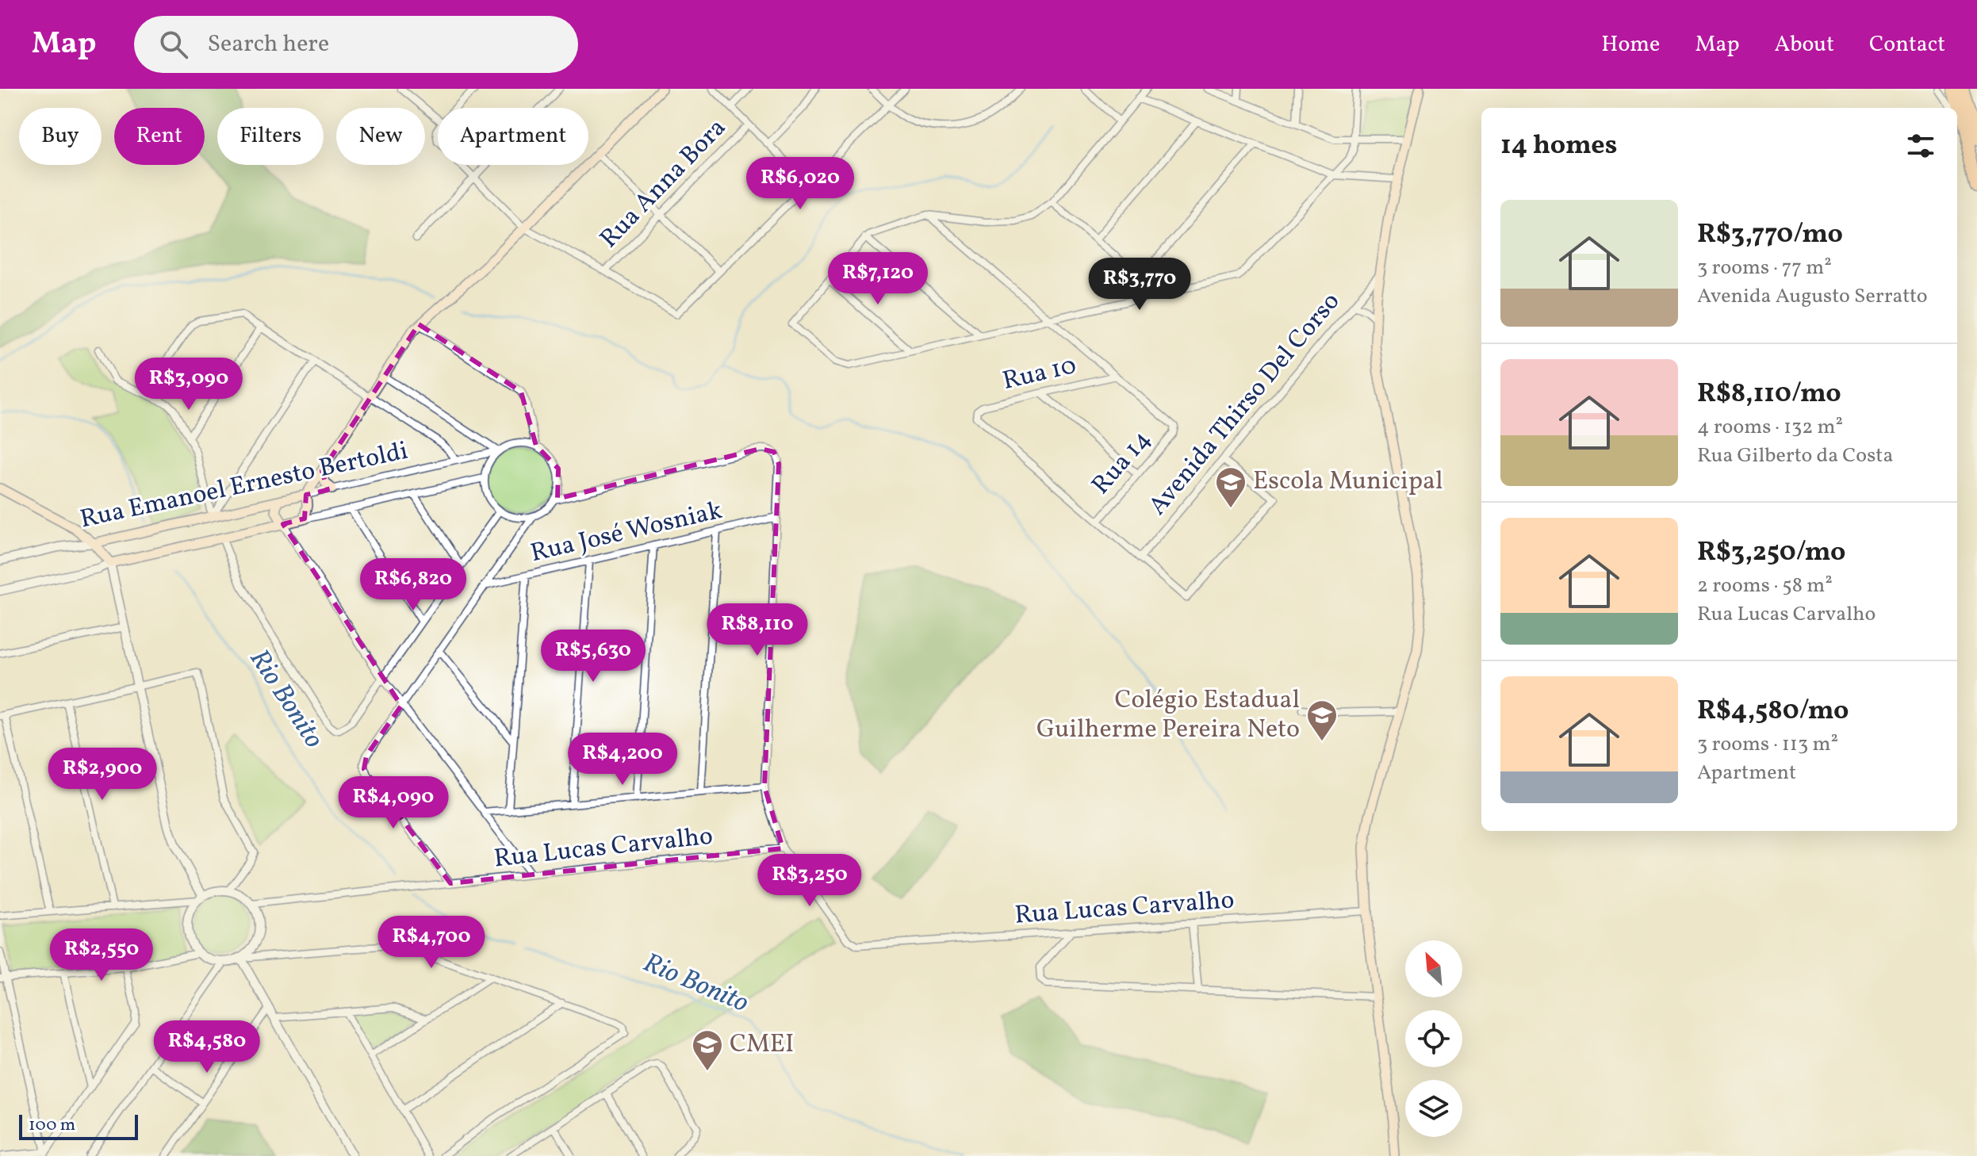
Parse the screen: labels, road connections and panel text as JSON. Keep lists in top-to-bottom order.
{
  "streets": {
    "main road": ["Rua Emanoel Ernesto Bertoldi"],
    "street": [
      "Rua Anna Bora",
      "Rua 10",
      "Avenida Thirso Del Corso",
      "Rua 14",
      "Rua José Wosniak",
      "Rua Lucas Carvalho"
    ]
  },
  "crossings": [
    ["Rua 10", "Rua 14"]
  ],
  "water": ["Rio Bonito"],
  "places": {
    "school or university": ["Escola Municipal", "Colégio Estadual Guilherme Pereira Neto", "CMEI"]
  },
  "scale_bar": "100 m",
  "north": "top left",
  "page": {
    "header": "Map",
    "search": "Search here",
    "nav": [
      "Home",
      "Map",
      "About",
      "Contact"
    ],
    "chip": [
      "Buy",
      "Rent",
      "Filters",
      "New",
      "Apartment"
    ],
    "heading": "14 homes",
    "price": [
      "R$6,020",
      "R$7,120",
      "R$3,770",
      "R$3,090",
      "R$6,820",
      "R$8,110",
      "R$5,630",
      "R$4,200",
      "R$2,900",
      "R$4,090",
      "R$3,250",
      "R$4,700",
      "R$2,550",
      "R$4,580"
    ],
    "list": [
      {
        "name": "R$3,770/mo",
        "note": "3 rooms · 77 m² · Avenida Augusto Serratto"
      },
      {
        "name": "R$8,110/mo",
        "note": "4 rooms · 132 m² · Rua Gilberto da Costa"
      },
      {
        "name": "R$3,250/mo",
        "note": "2 rooms · 58 m² · Rua Lucas Carvalho"
      },
      {
        "name": "R$4,580/mo",
        "note": "3 rooms · 113 m² · Apartment"
      }
    ],
    "scale": "100 m"
  }
}
